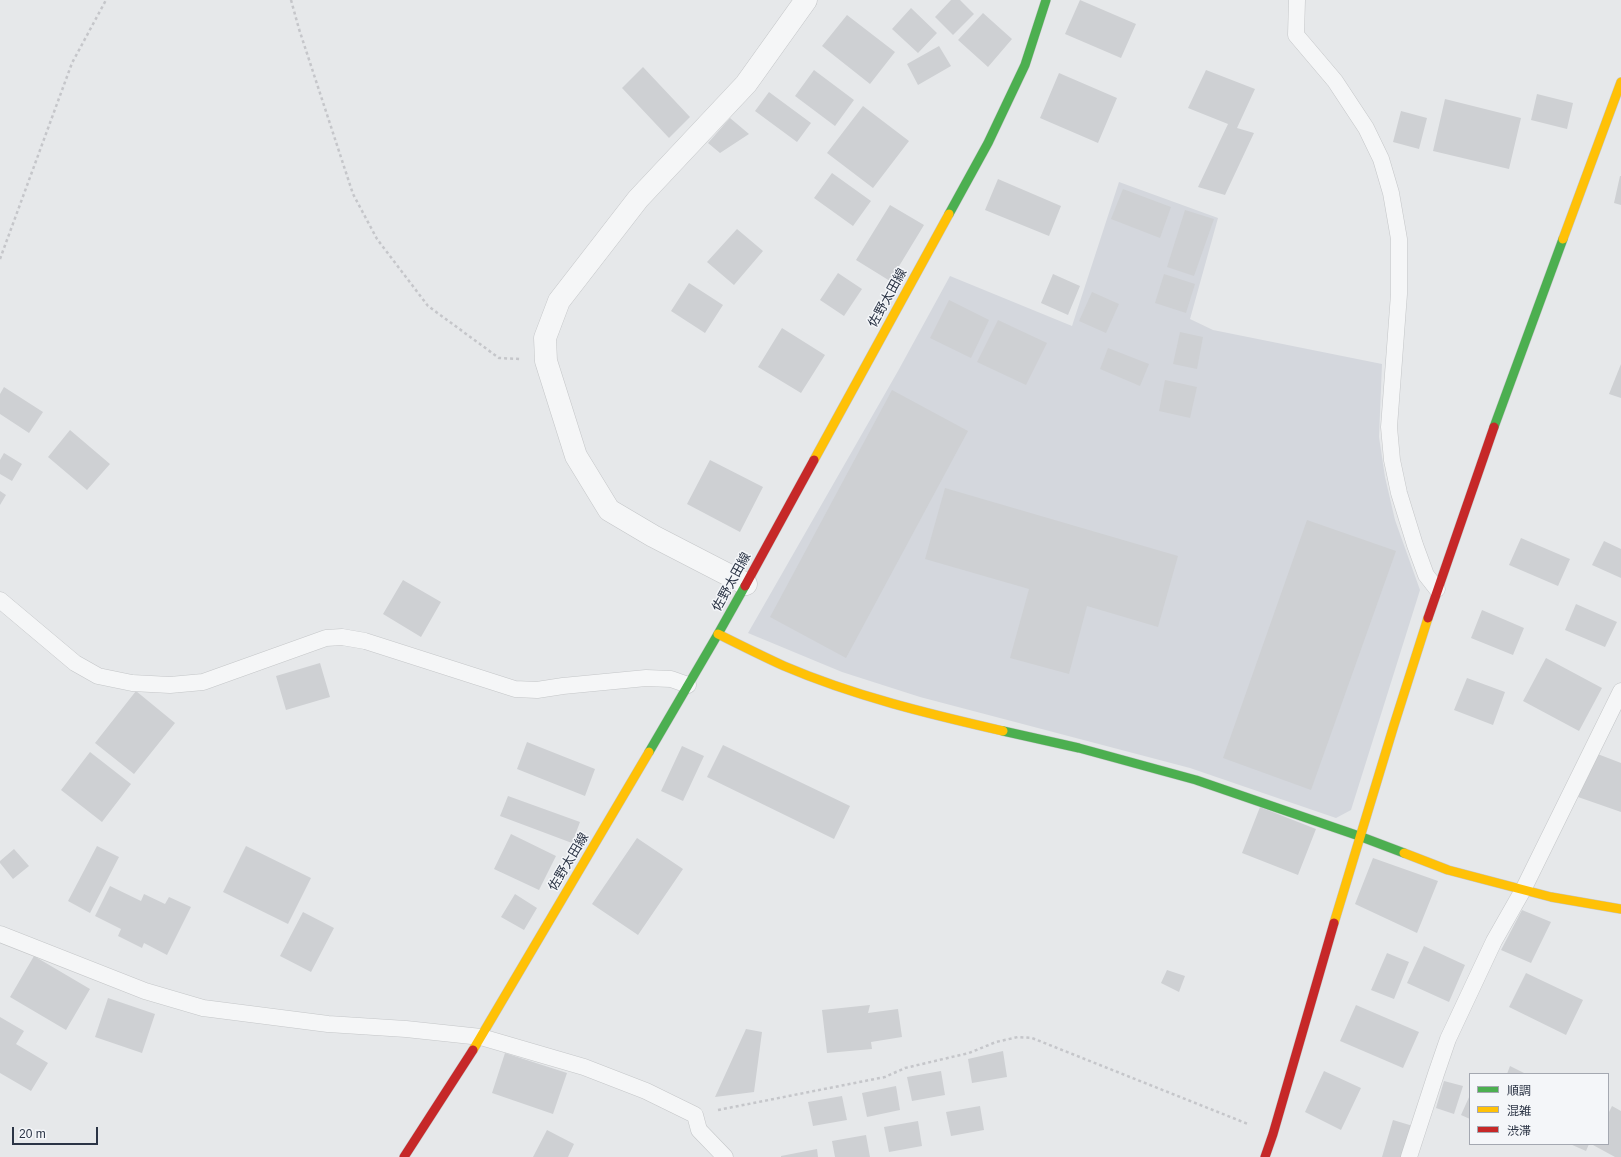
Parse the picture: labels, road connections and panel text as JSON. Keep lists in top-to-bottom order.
{
  "streets": {
    "street": ["佐野太田線"]
  },
  "legend": ["順調", "混雑", "渋滞"],
  "scale_bar": "20 m"
}
